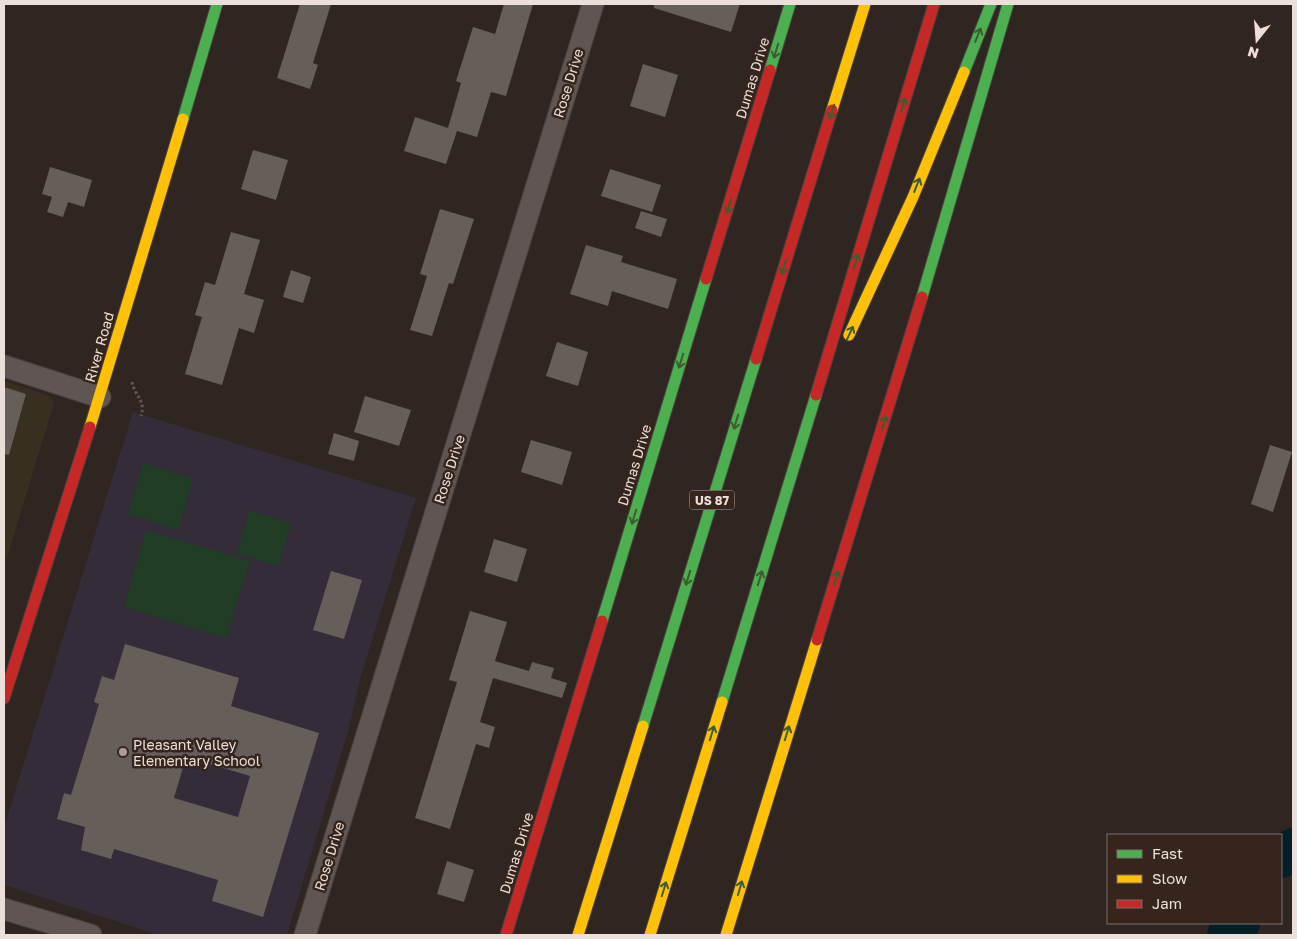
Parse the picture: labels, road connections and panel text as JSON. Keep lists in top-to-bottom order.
{
  "streets": {
    "main road": ["Dumas Drive", "River Road", "US 87"],
    "street": ["Rose Drive"]
  },
  "places": ["Pleasant Valley Elementary School"],
  "legend": ["Fast", "Slow", "Jam"],
  "north": "bottom"
}
